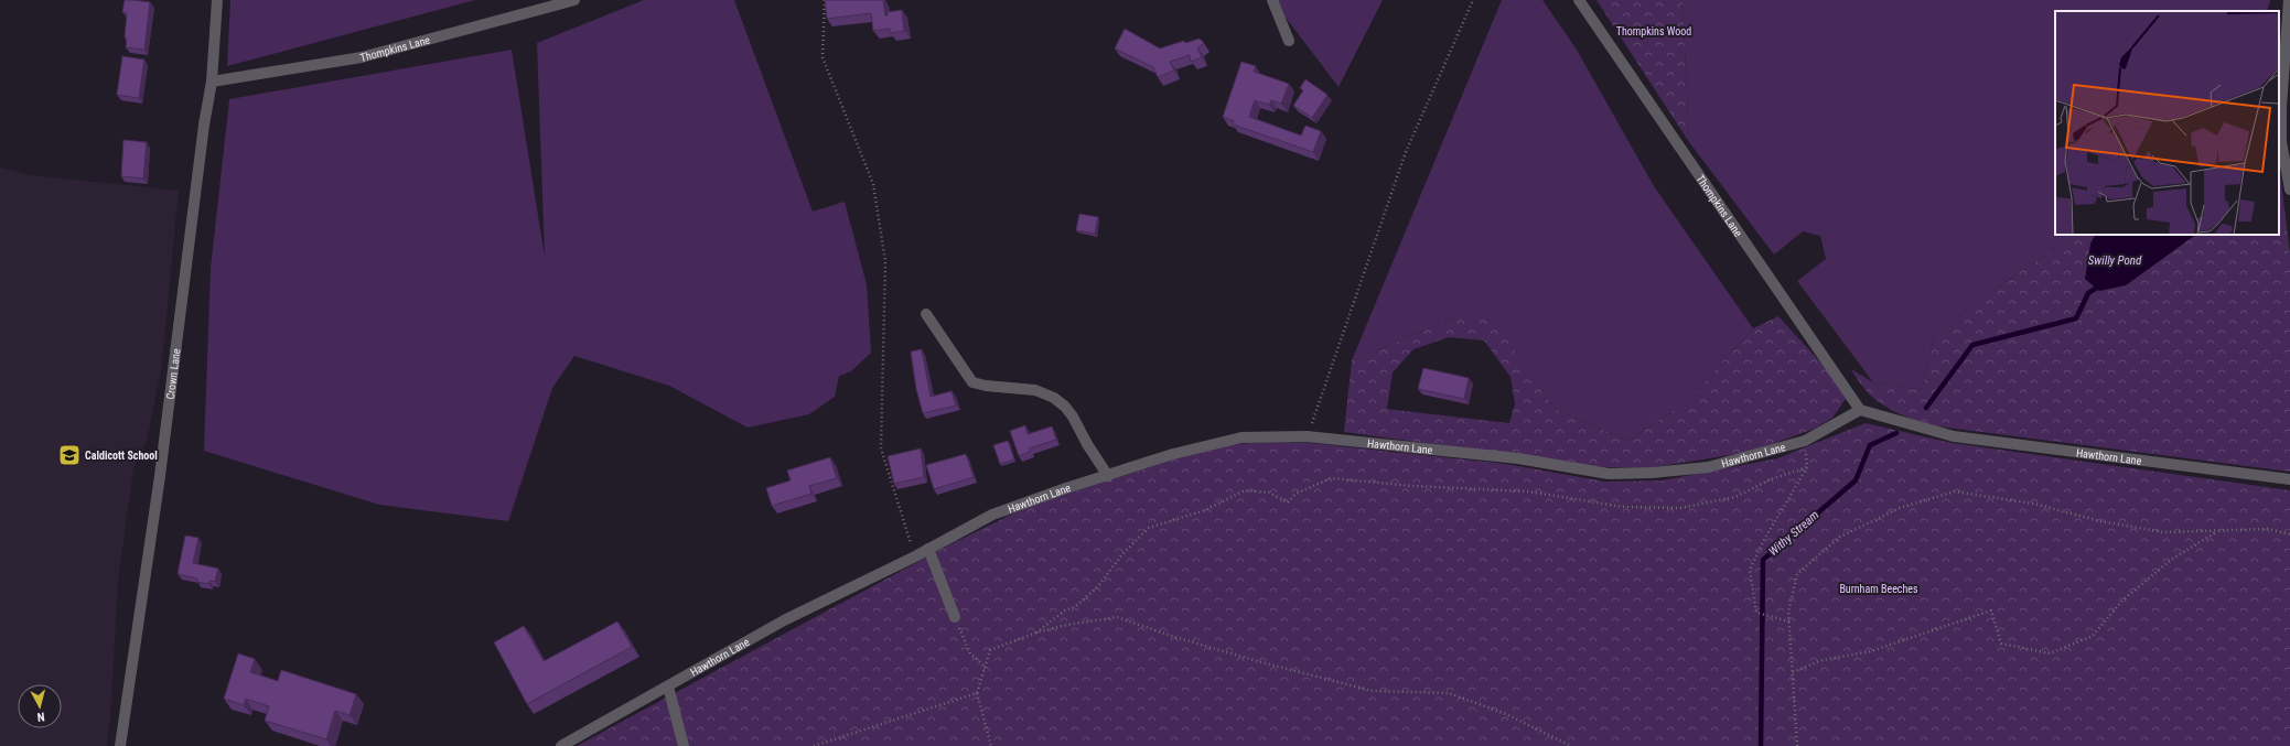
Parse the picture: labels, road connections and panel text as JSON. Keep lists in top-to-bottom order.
{
  "streets": {
    "street": ["Thompkins Lane", "Crown Lane", "Hawthorn Lane"]
  },
  "crossings": [
    ["Thompkins Lane", "Crown Lane"],
    ["Thompkins Lane", "Hawthorn Lane"]
  ],
  "water": ["Swilly Pond", "Withy Stream"],
  "parks": ["Thompkins Wood", "Burnham Beeches"],
  "places": {
    "school or university": ["Caldicott School"]
  },
  "north": "bottom"
}
